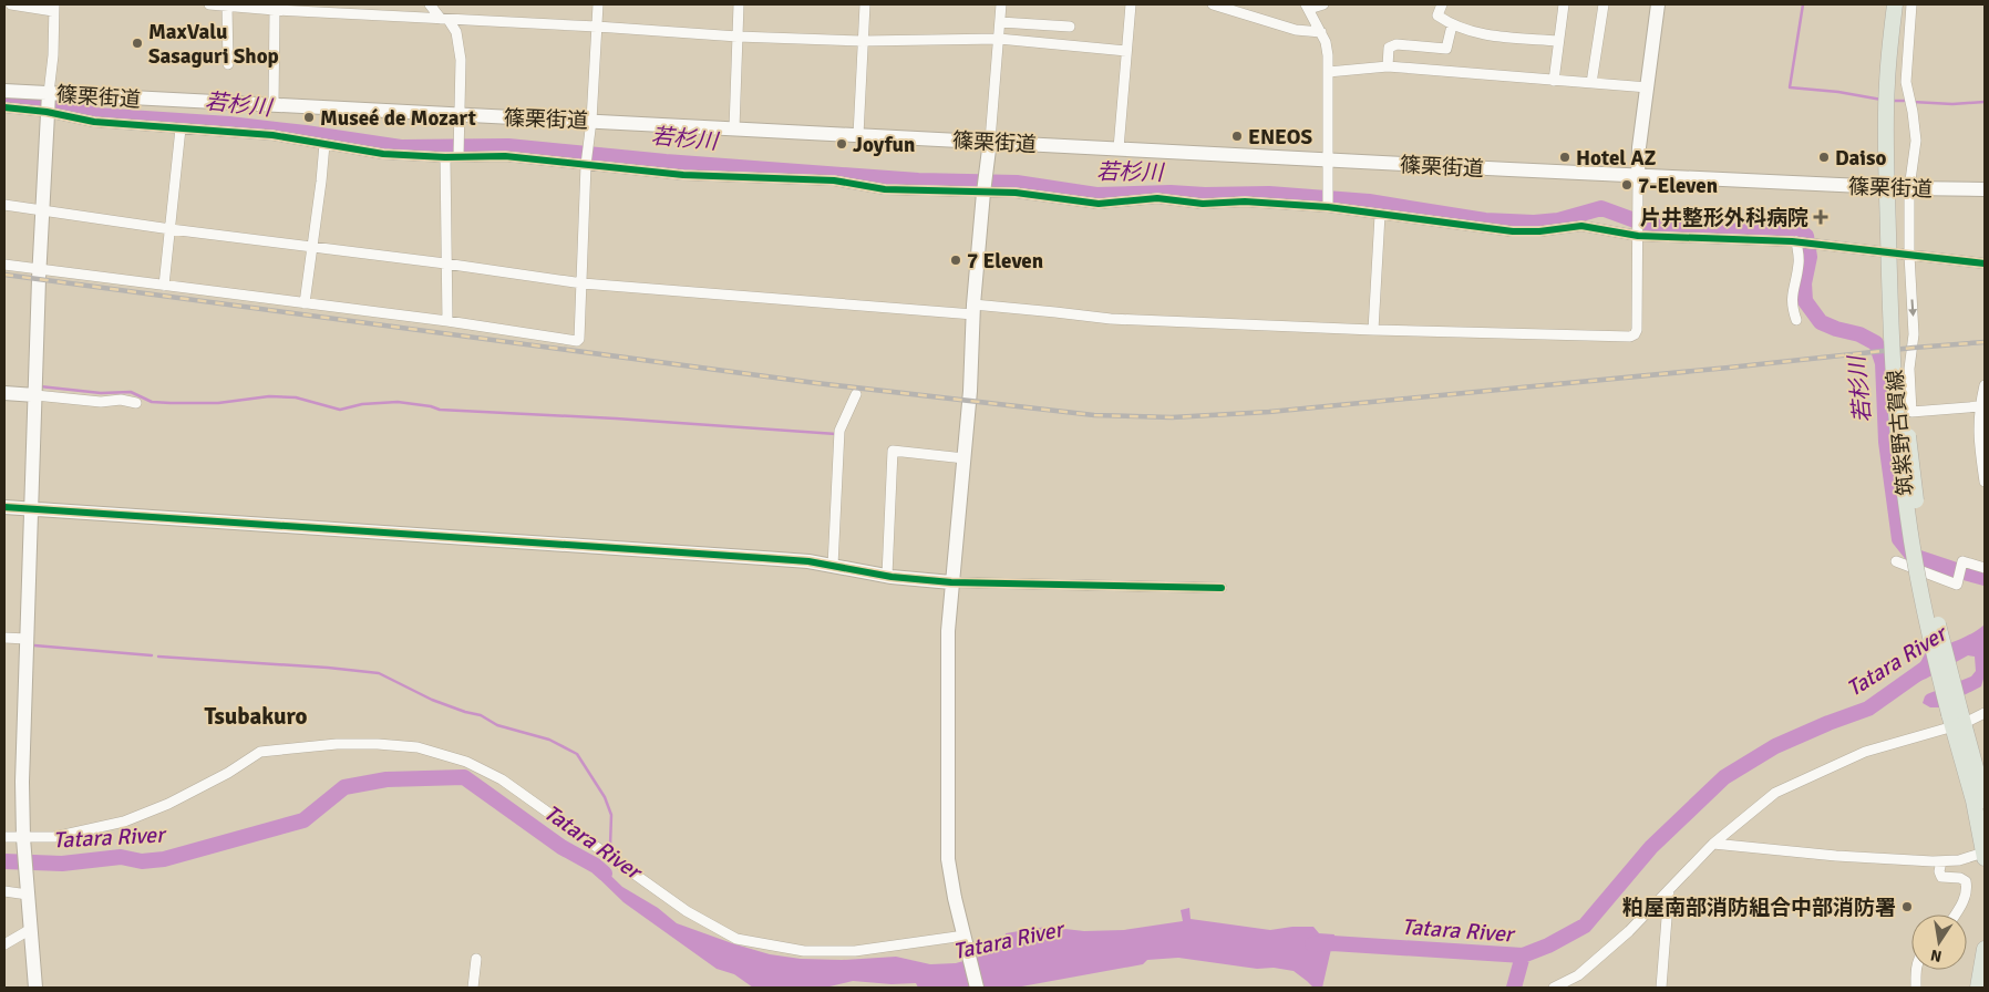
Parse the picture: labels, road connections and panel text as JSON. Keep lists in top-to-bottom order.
{
  "streets": {
    "main road": ["筑紫野古賀線"],
    "street": ["篠栗街道"]
  },
  "districts": ["Tsubakuro"],
  "water": ["若杉川", "Tatara River"],
  "places": {
    "other": [
      "MaxValu Sasaguri Shop",
      "Museé de Mozart",
      "ENEOS",
      "Joyfun",
      "Hotel AZ",
      "Daiso",
      "7-Eleven",
      "7 Eleven",
      "粕屋南部消防組合中部消防署"
    ],
    "health": ["片井整形外科病院"]
  },
  "north": "bottom"
}
